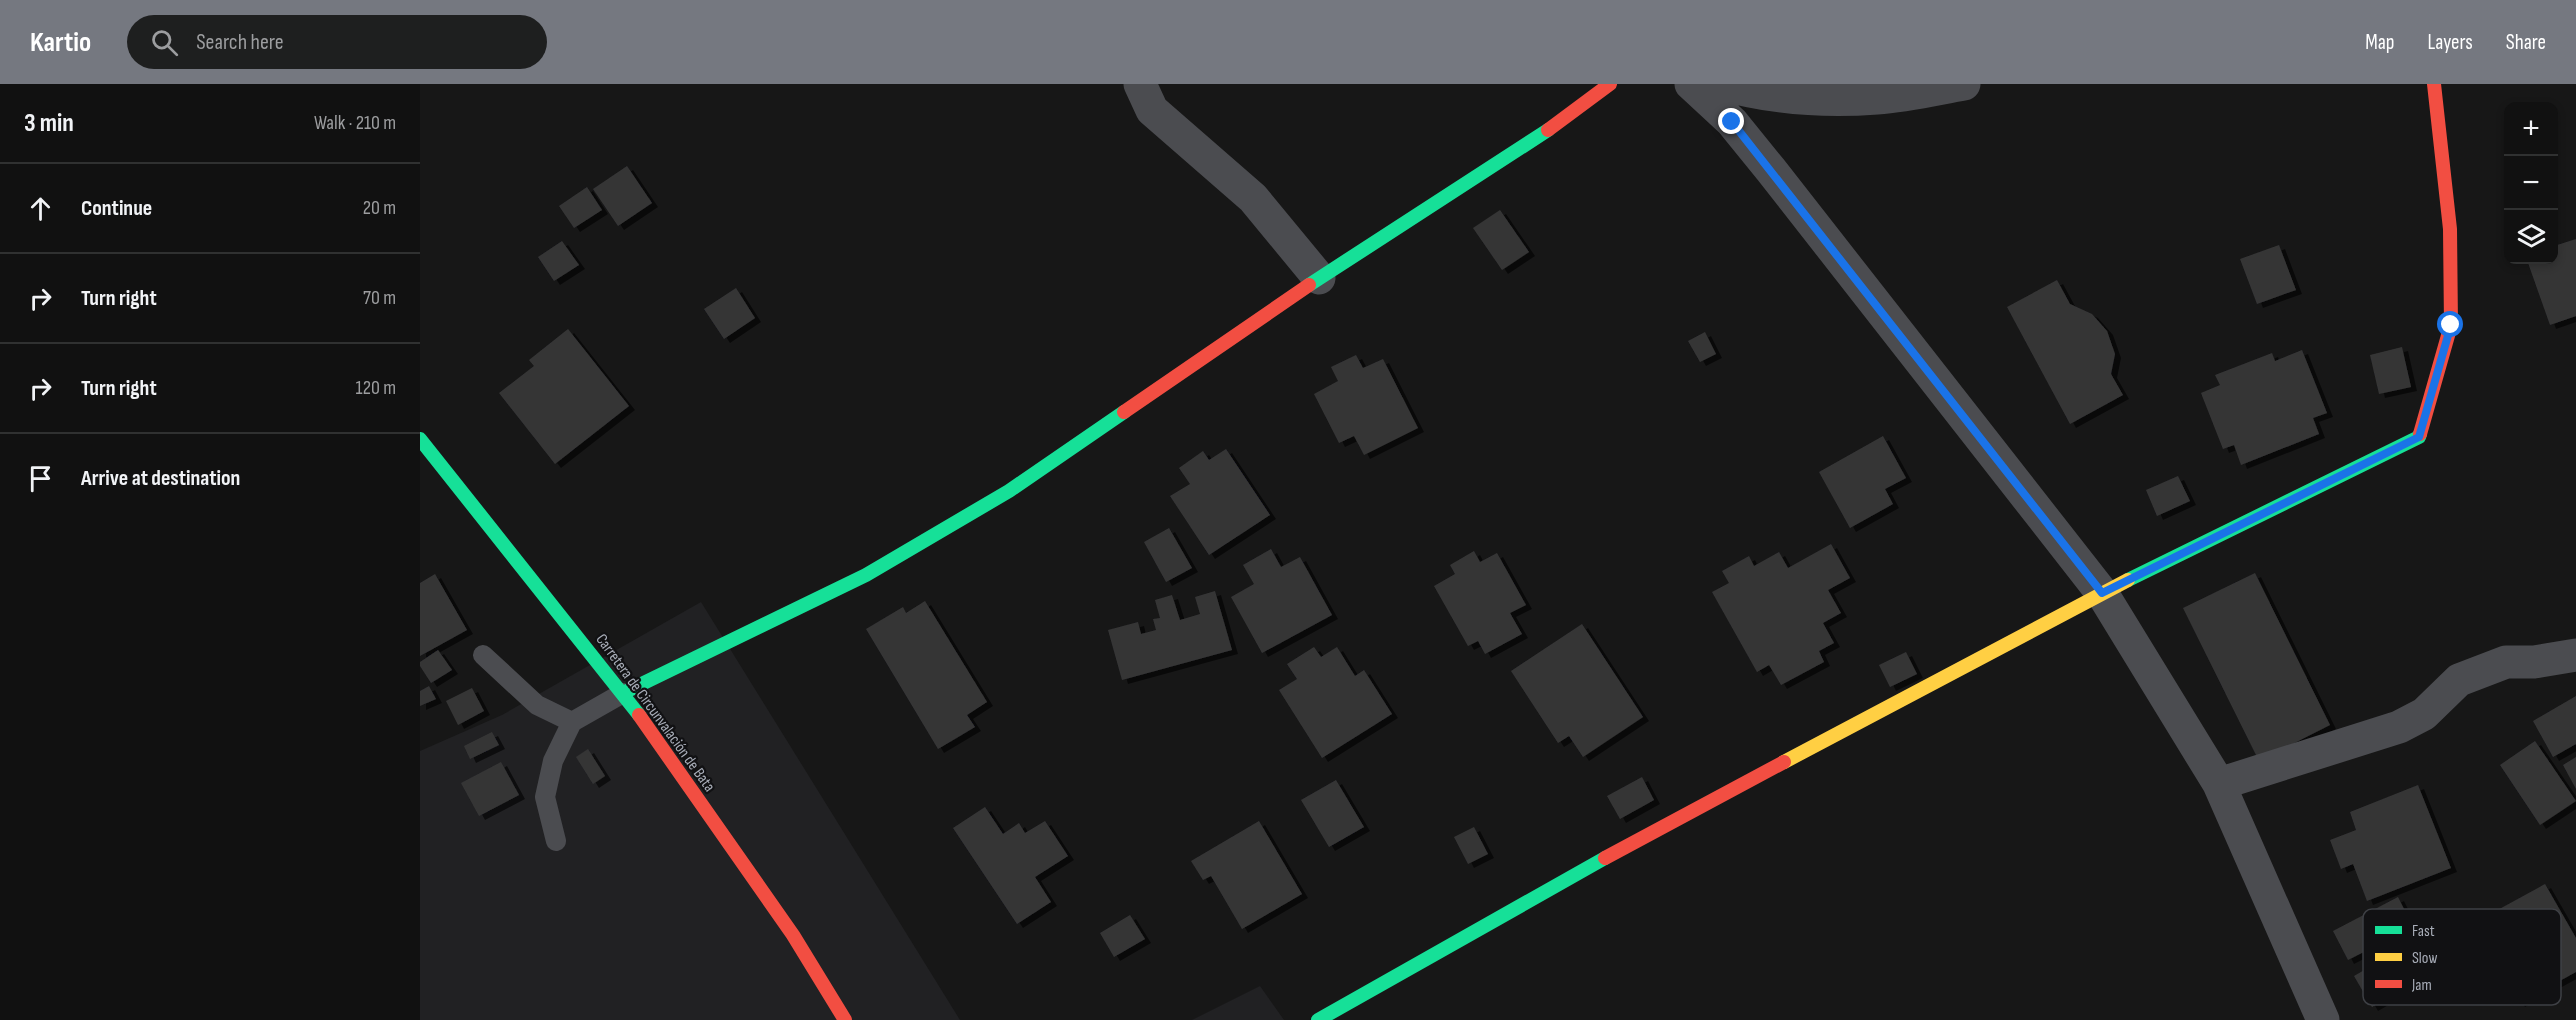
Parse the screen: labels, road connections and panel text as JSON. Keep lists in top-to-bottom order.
{
  "streets": {
    "street": ["Carretera de Circunvalación de Bata"]
  },
  "legend": ["Fast", "Slow", "Jam"],
  "page": {
    "header": "Kartio",
    "search": "Search here",
    "nav": ["Map", "Layers", "Share"],
    "heading": ["3 min", "Walk · 210 m"],
    "map_buttons": ["+", "−"],
    "list": [
      ["Continue", "20 m"],
      ["Turn right", "70 m"],
      ["Turn right", "120 m"],
      "Arrive at destination"
    ]
  }
}
